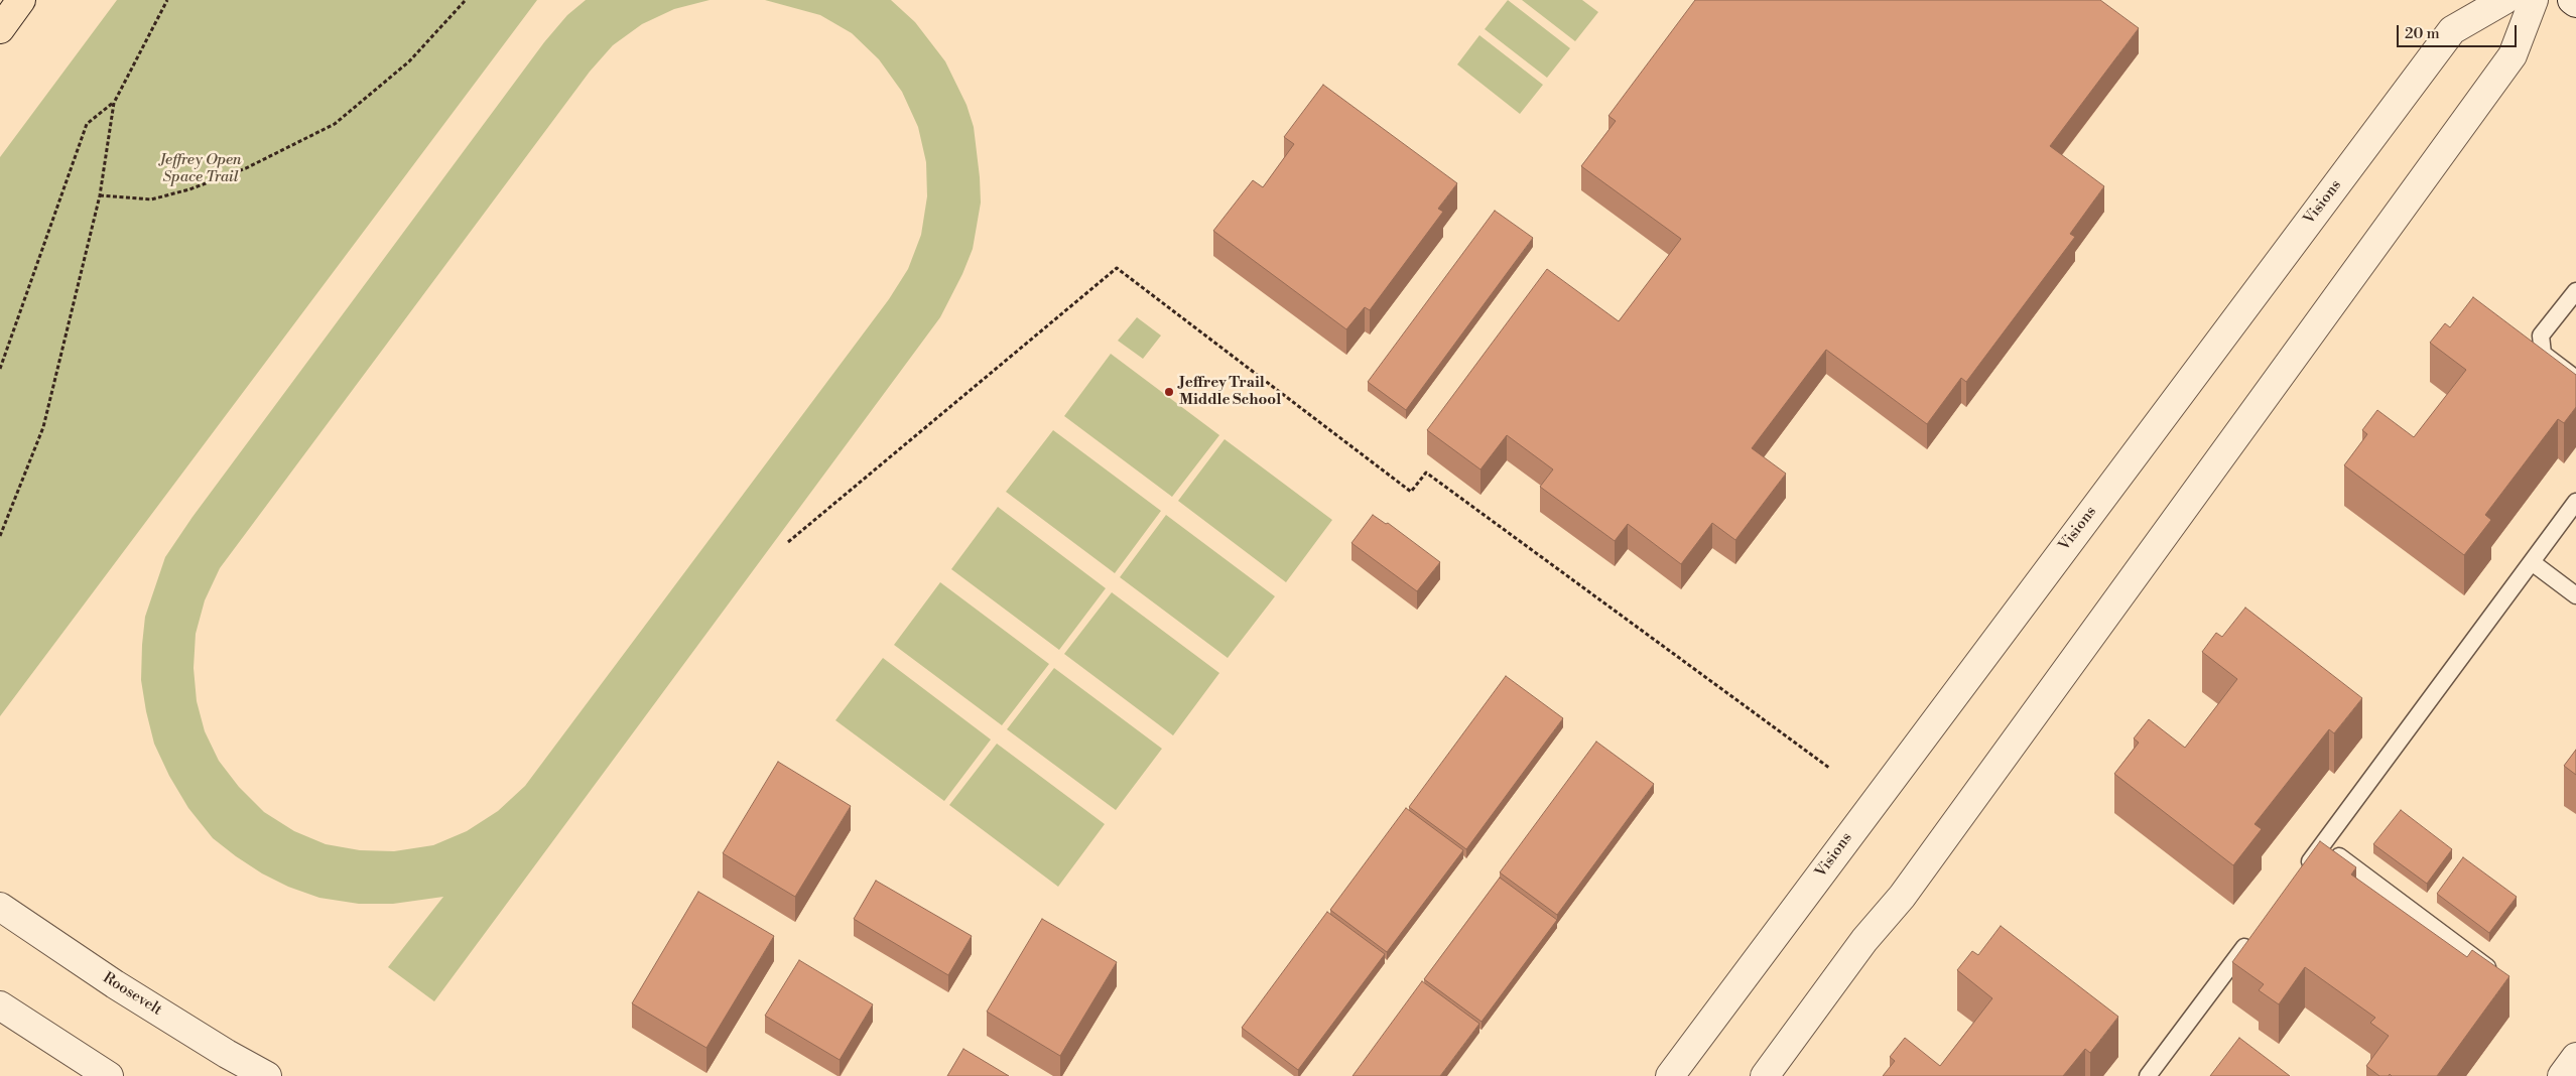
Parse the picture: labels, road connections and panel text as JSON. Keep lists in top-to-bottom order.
{
  "streets": {
    "street": ["Visions", "Roosevelt"]
  },
  "parks": ["Jeffrey Open Space Trail"],
  "places": ["Jeffrey Trail Middle School"],
  "scale_bar": "20 m"
}
